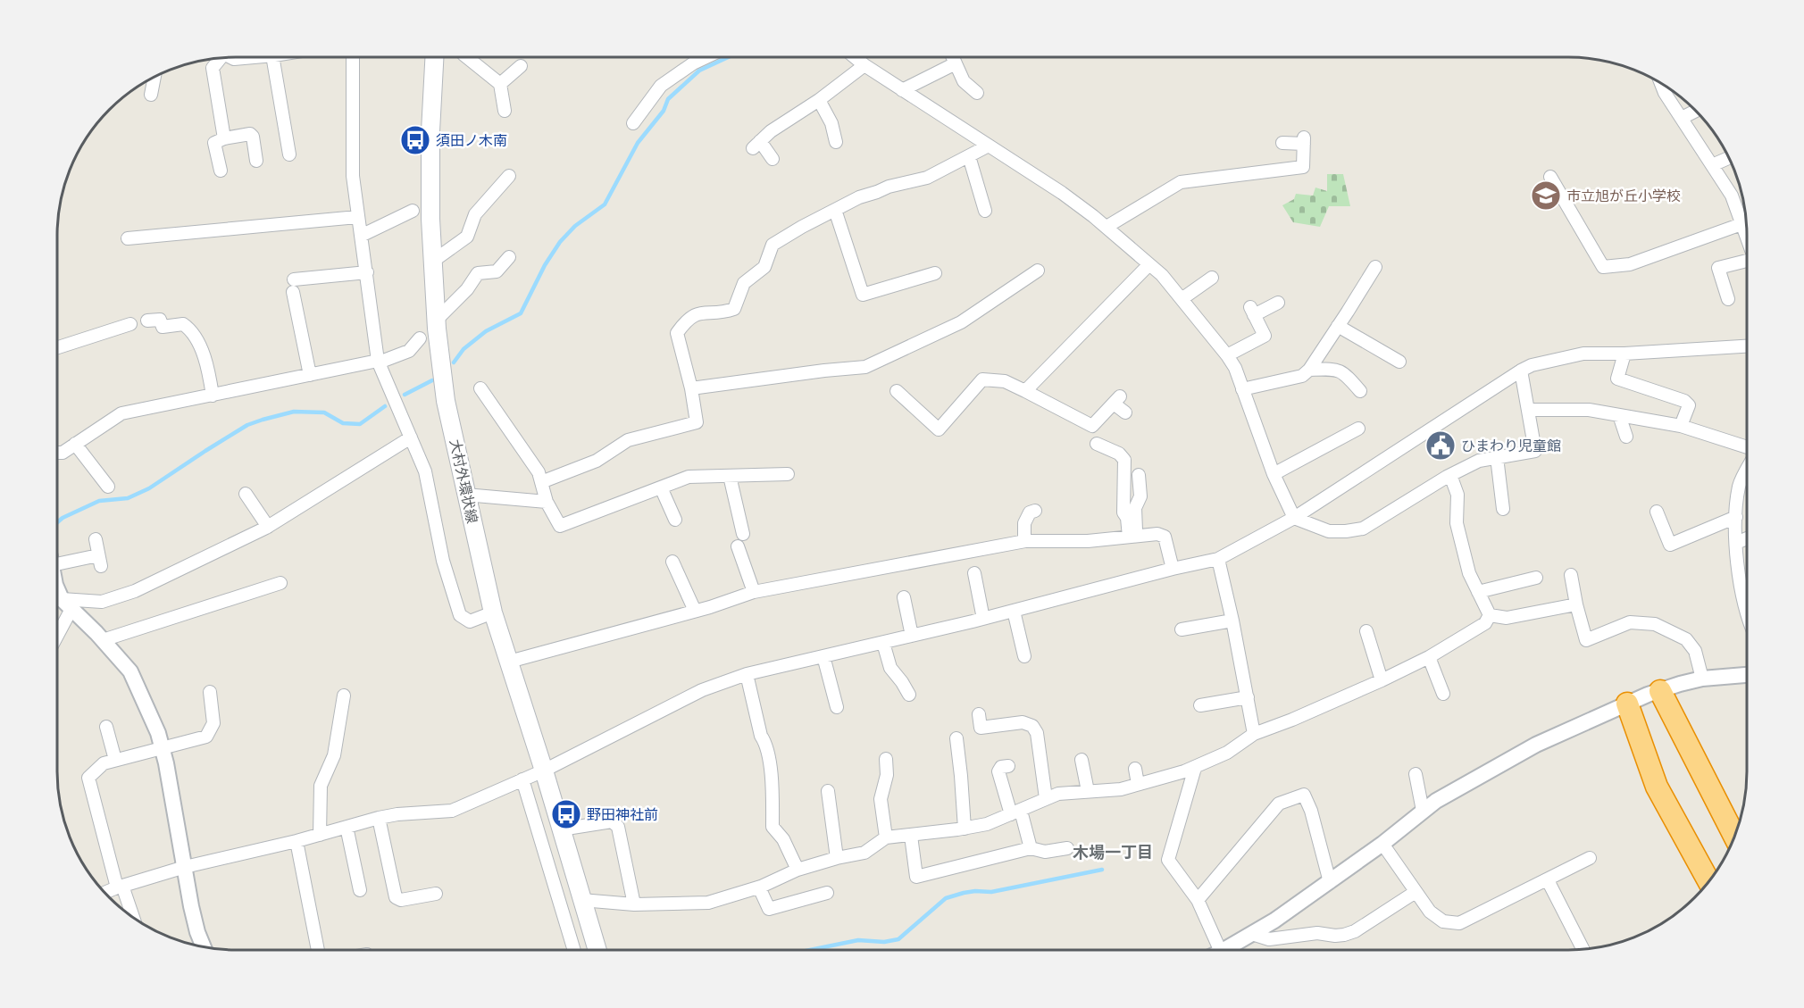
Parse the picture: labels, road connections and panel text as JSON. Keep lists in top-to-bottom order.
{
  "streets": {
    "main road": ["大村外環状線"]
  },
  "districts": ["木場一丁目"],
  "places": {
    "bus stop": ["須田ノ木南", "野田神社前"],
    "school or university": ["市立旭が丘小学校"],
    "public building": ["ひまわり児童館"]
  }
}
